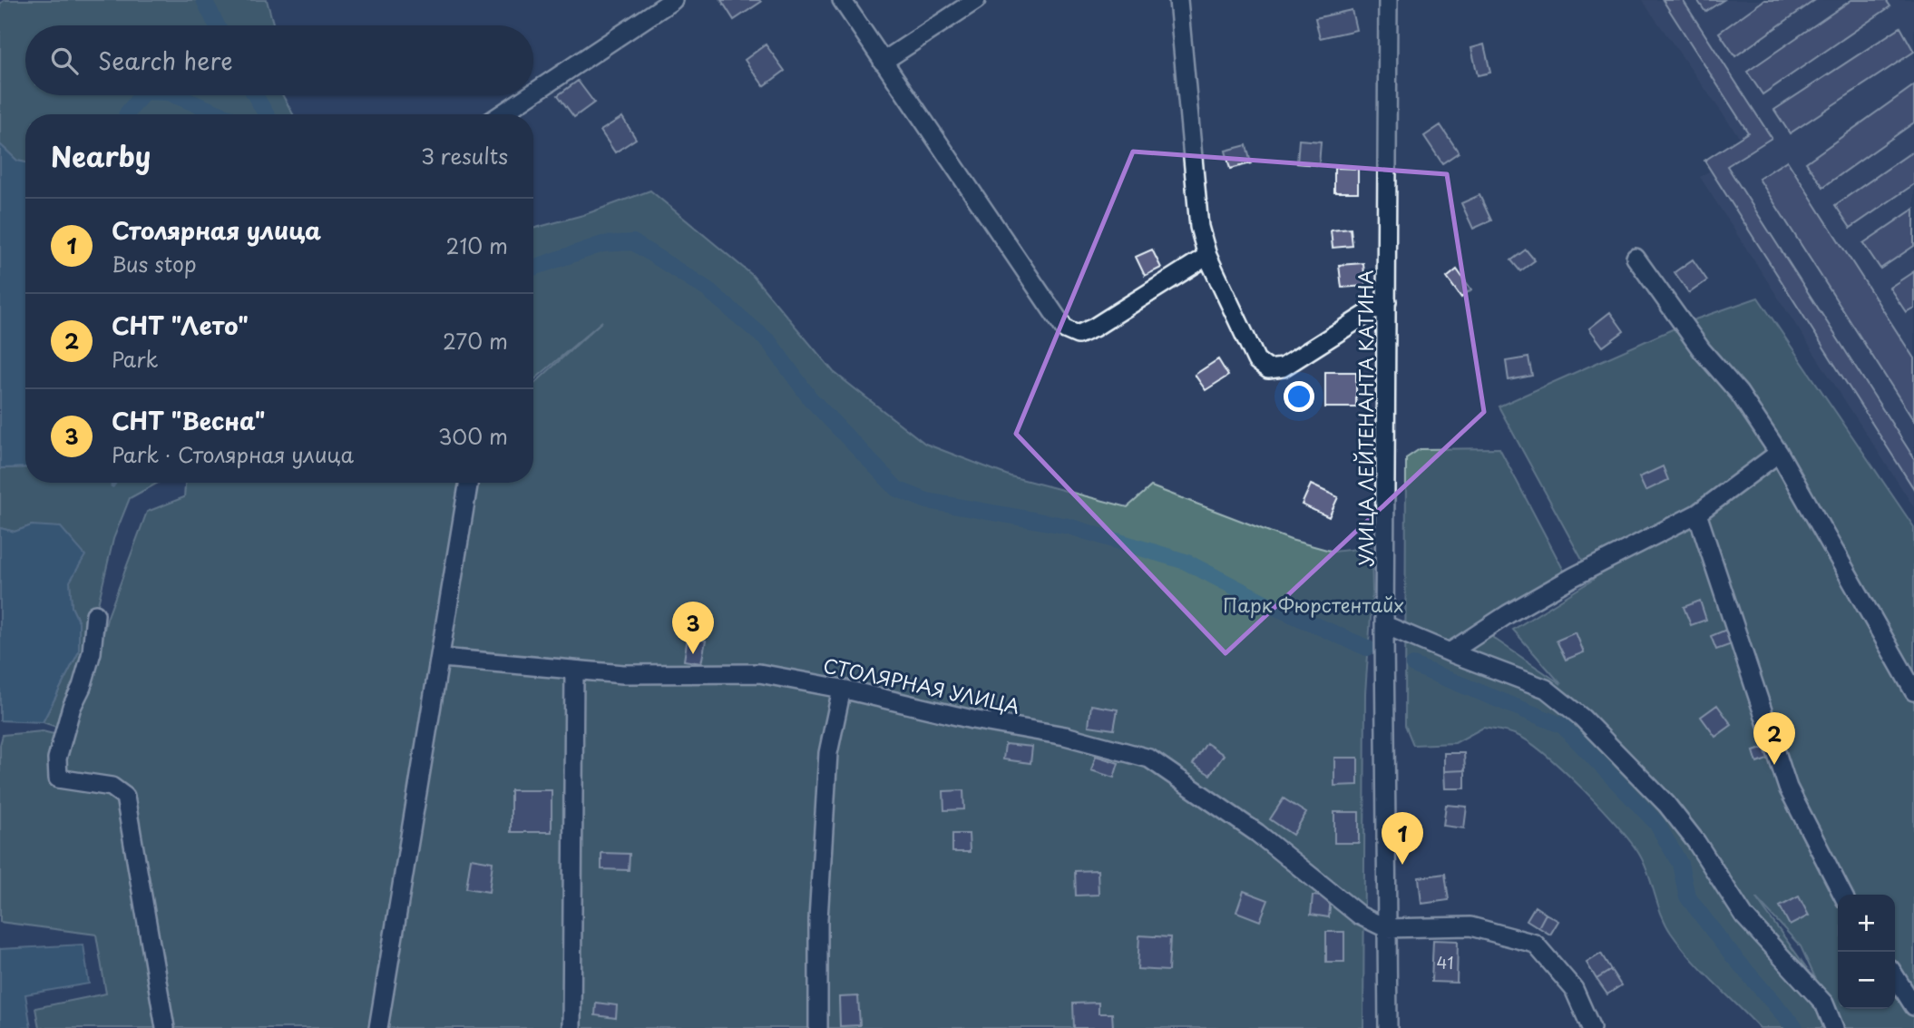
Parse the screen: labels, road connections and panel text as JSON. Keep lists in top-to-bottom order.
{
  "streets": {
    "street": ["УЛИЦА ЛЕЙТЕНАНТА КАТИНА", "СТОЛЯРНАЯ УЛИЦА"]
  },
  "crossings": [
    ["УЛИЦА ЛЕЙТЕНАНТА КАТИНА", "СТОЛЯРНАЯ УЛИЦА"]
  ],
  "parks": ["Парк Фюрстентайх"],
  "house_numbers": ["41"],
  "page": {
    "search": "Search here",
    "heading": ["Nearby", "3 results"],
    "list": [
      {
        "mark": "1",
        "name": "Столярная улица",
        "note": "Bus stop",
        "value": "210 m"
      },
      {
        "mark": "2",
        "name": "СНТ \"Лето\"",
        "note": "Park",
        "value": "270 m"
      },
      {
        "mark": "3",
        "name": "СНТ \"Весна\"",
        "note": "Park · Столярная улица",
        "value": "300 m"
      }
    ],
    "pins": ["3", "2", "1"],
    "map_buttons": ["+", "−"]
  }
}
